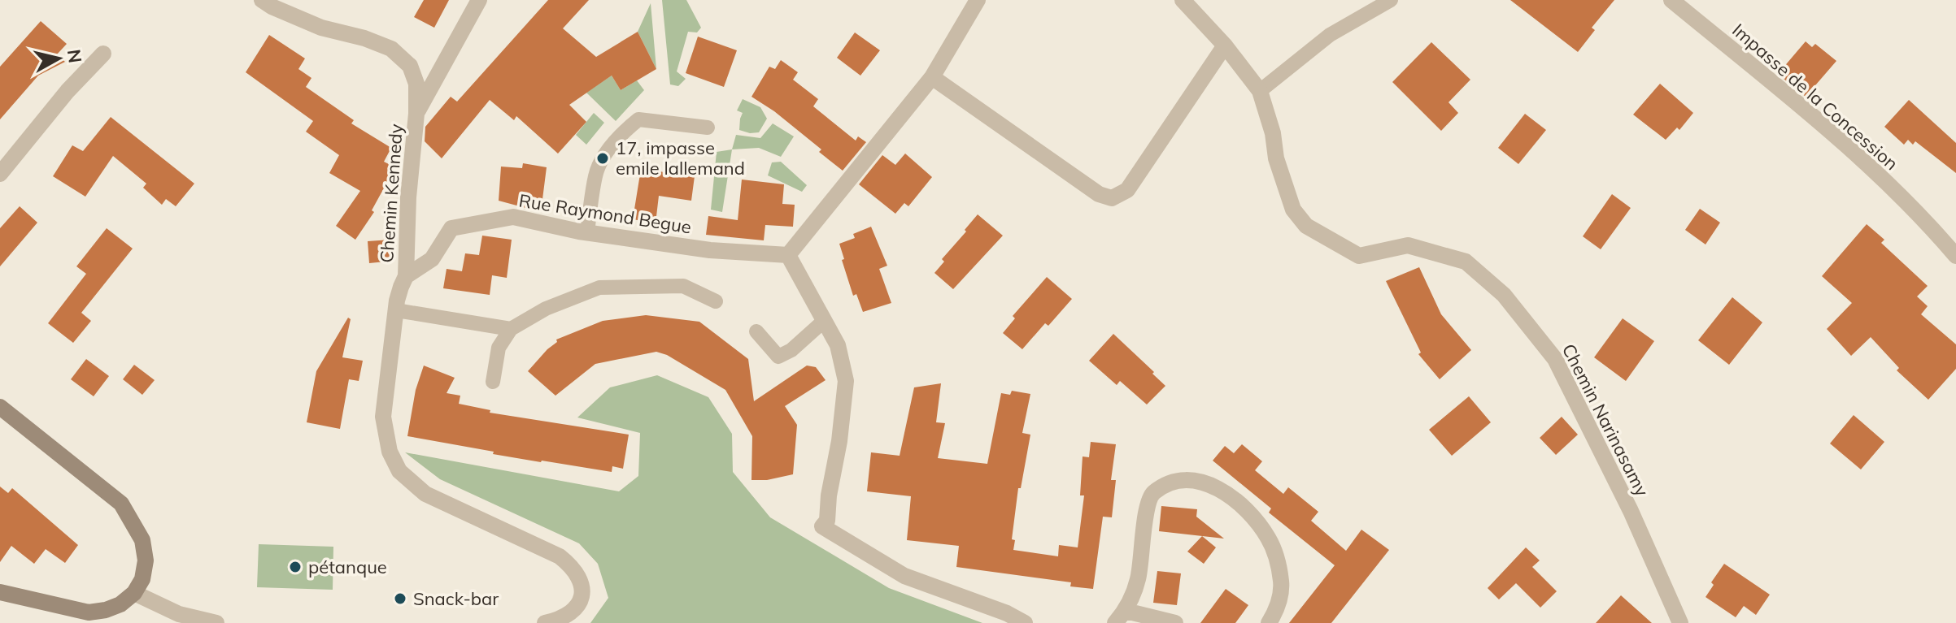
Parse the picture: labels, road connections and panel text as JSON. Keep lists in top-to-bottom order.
{
  "streets": {
    "street": [
      "Impasse de la Concession",
      "Chemin Kennedy",
      "Rue Raymond Begue",
      "Chemin Narinasamy"
    ]
  },
  "crossings": [
    ["Chemin Kennedy", "Rue Raymond Begue"]
  ],
  "places": ["17, impasse emile lallemand", "pétanque", "Snack-bar"],
  "north": "right"
}
